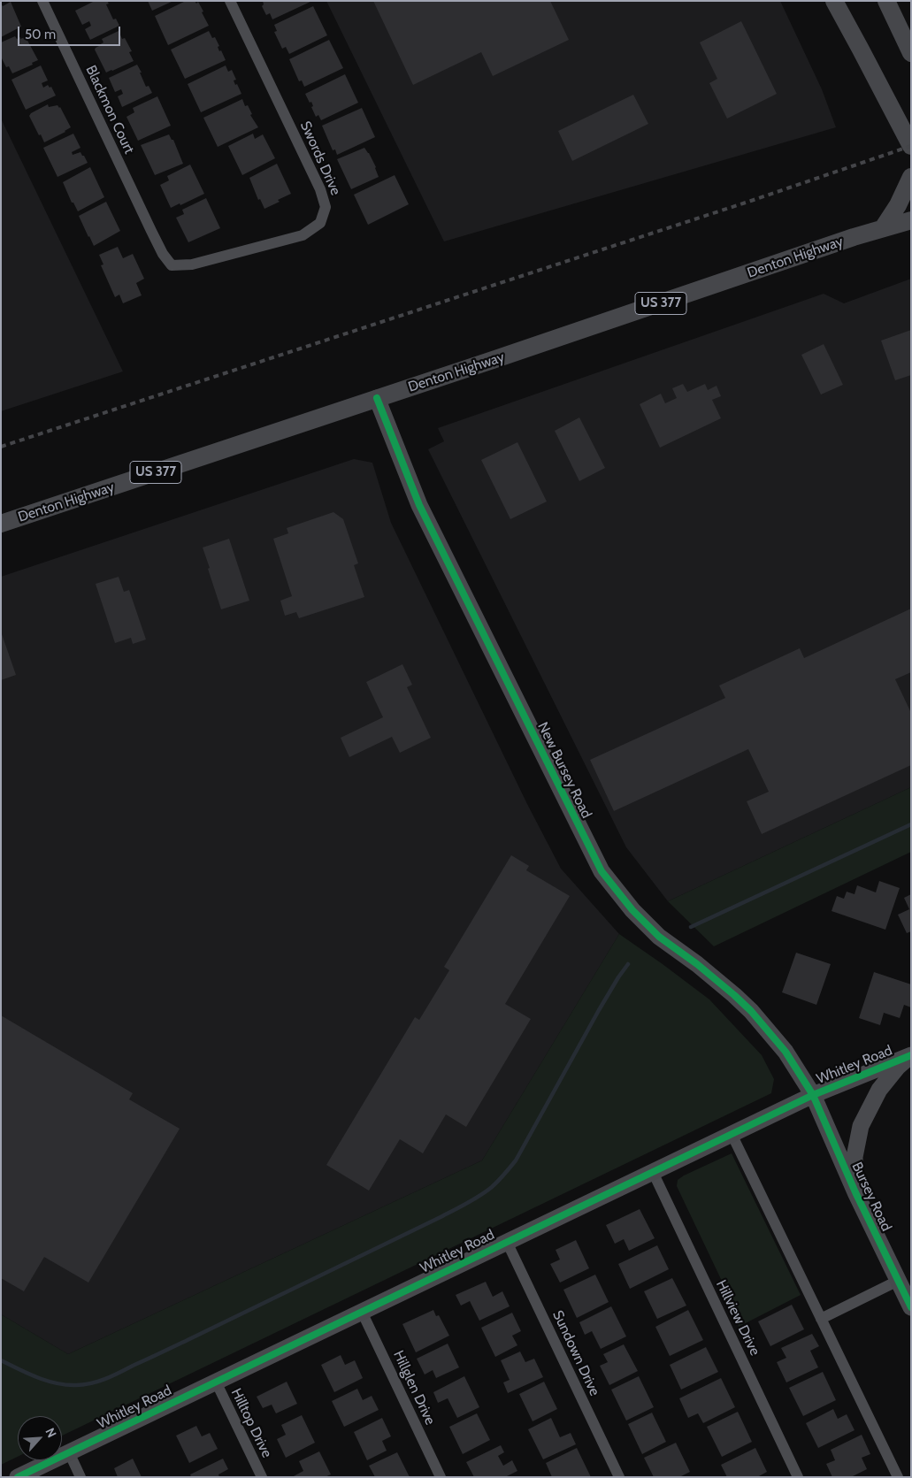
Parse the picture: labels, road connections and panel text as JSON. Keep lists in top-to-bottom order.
{
  "streets": {
    "main road": ["Denton Highway", "US 377"],
    "street": [
      "Blackmon Court",
      "Swords Drive",
      "New Bursey Road",
      "Whitley Road",
      "Bursey Road",
      "Hillview Drive",
      "Sundown Drive",
      "Hillglen Drive",
      "Hilltop Drive"
    ]
  },
  "crossings": [
    ["Blackmon Court", "Swords Drive"],
    ["Denton Highway", "New Bursey Road"],
    ["New Bursey Road", "Whitley Road"],
    ["New Bursey Road", "Bursey Road"],
    ["Whitley Road", "Bursey Road"],
    ["Whitley Road", "Hillview Drive"],
    ["Whitley Road", "Sundown Drive"],
    ["Whitley Road", "Hillglen Drive"],
    ["Whitley Road", "Hilltop Drive"]
  ],
  "scale_bar": "50 m",
  "north": "top right"
}
